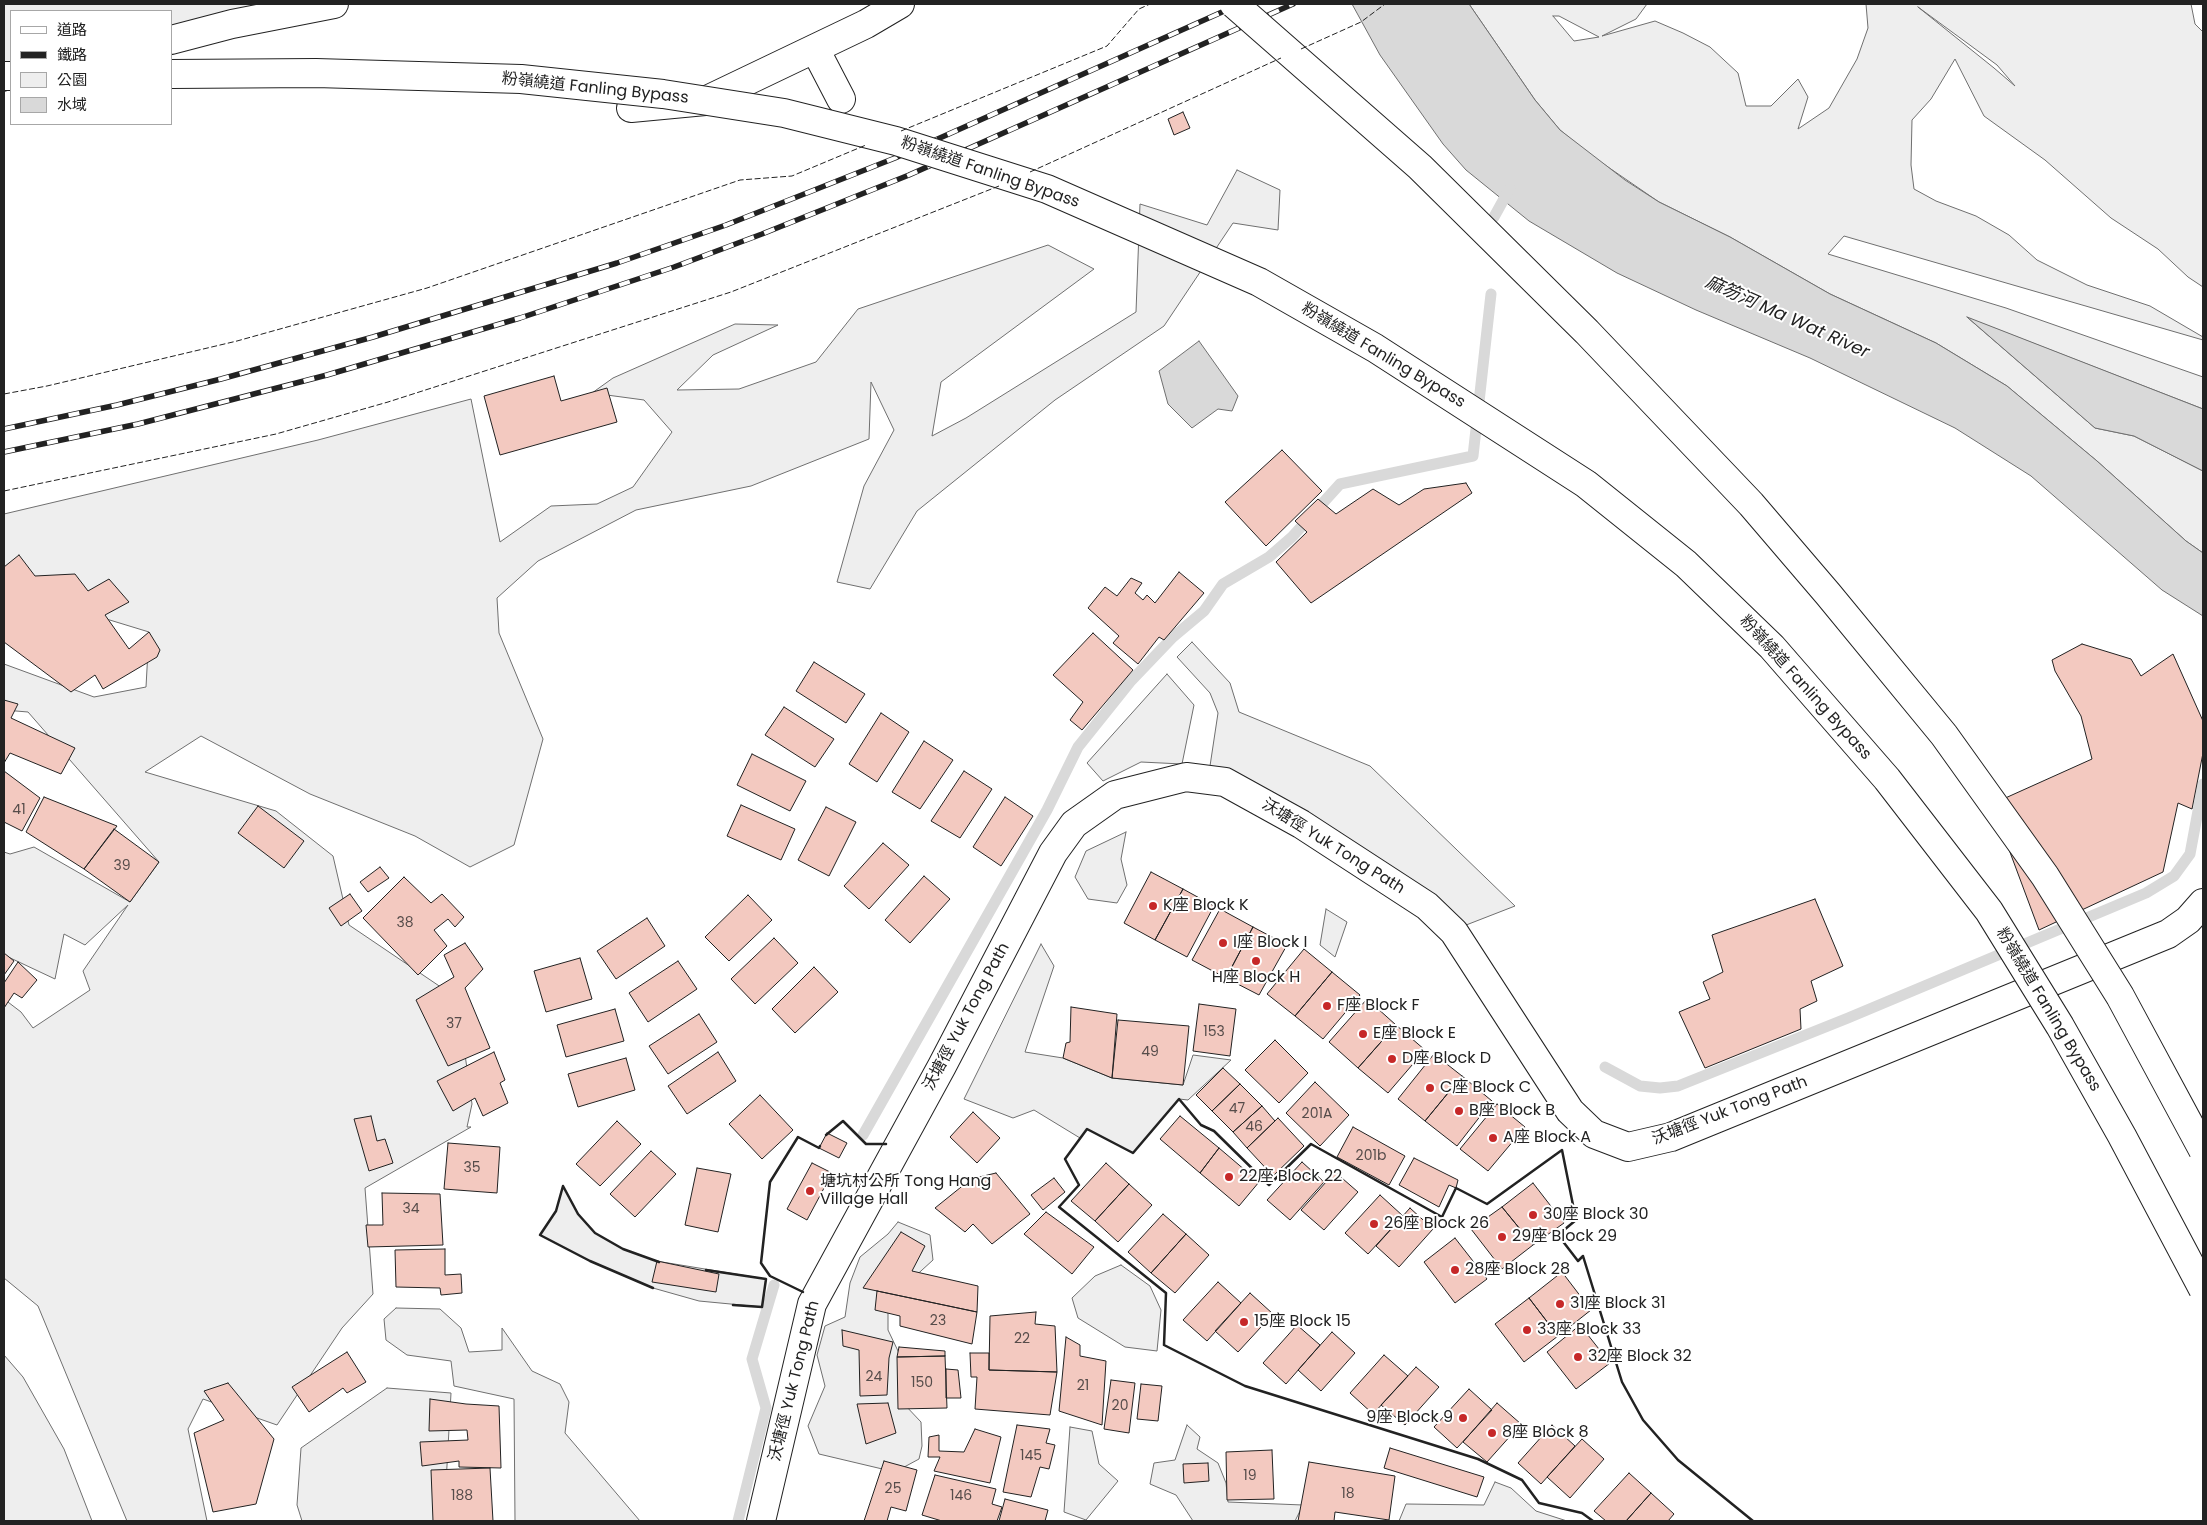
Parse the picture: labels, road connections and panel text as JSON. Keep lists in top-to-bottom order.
{
  "streets": {
    "main road": ["粉嶺繞道 Fanling Bypass", "沃塘徑 Yuk Tong Path"]
  },
  "water": ["麻笏河 Ma Wat River"],
  "places": [
    "K座 Block K",
    "I座 Block I",
    "H座 Block H",
    "F座 Block F",
    "E座 Block E",
    "D座 Block D",
    "C座 Block C",
    "B座 Block B",
    "A座 Block A",
    "22座 Block 22",
    "塘坑村公所 Tong Hang Village Hall",
    "30座 Block 30",
    "26座 Block 26",
    "29座 Block 29",
    "28座 Block 28",
    "31座 Block 31",
    "15座 Block 15",
    "33座 Block 33",
    "32座 Block 32",
    "9座 Block 9",
    "8座 Block 8"
  ],
  "house_numbers": [
    "41",
    "39",
    "38",
    "37",
    "153",
    "49",
    "47",
    "201A",
    "46",
    "201b",
    "35",
    "34",
    "23",
    "22",
    "24",
    "150",
    "21",
    "20",
    "145",
    "19",
    "25",
    "18",
    "188",
    "146"
  ],
  "legend": [
    "道路",
    "鐵路",
    "公園",
    "水域"
  ]
}
